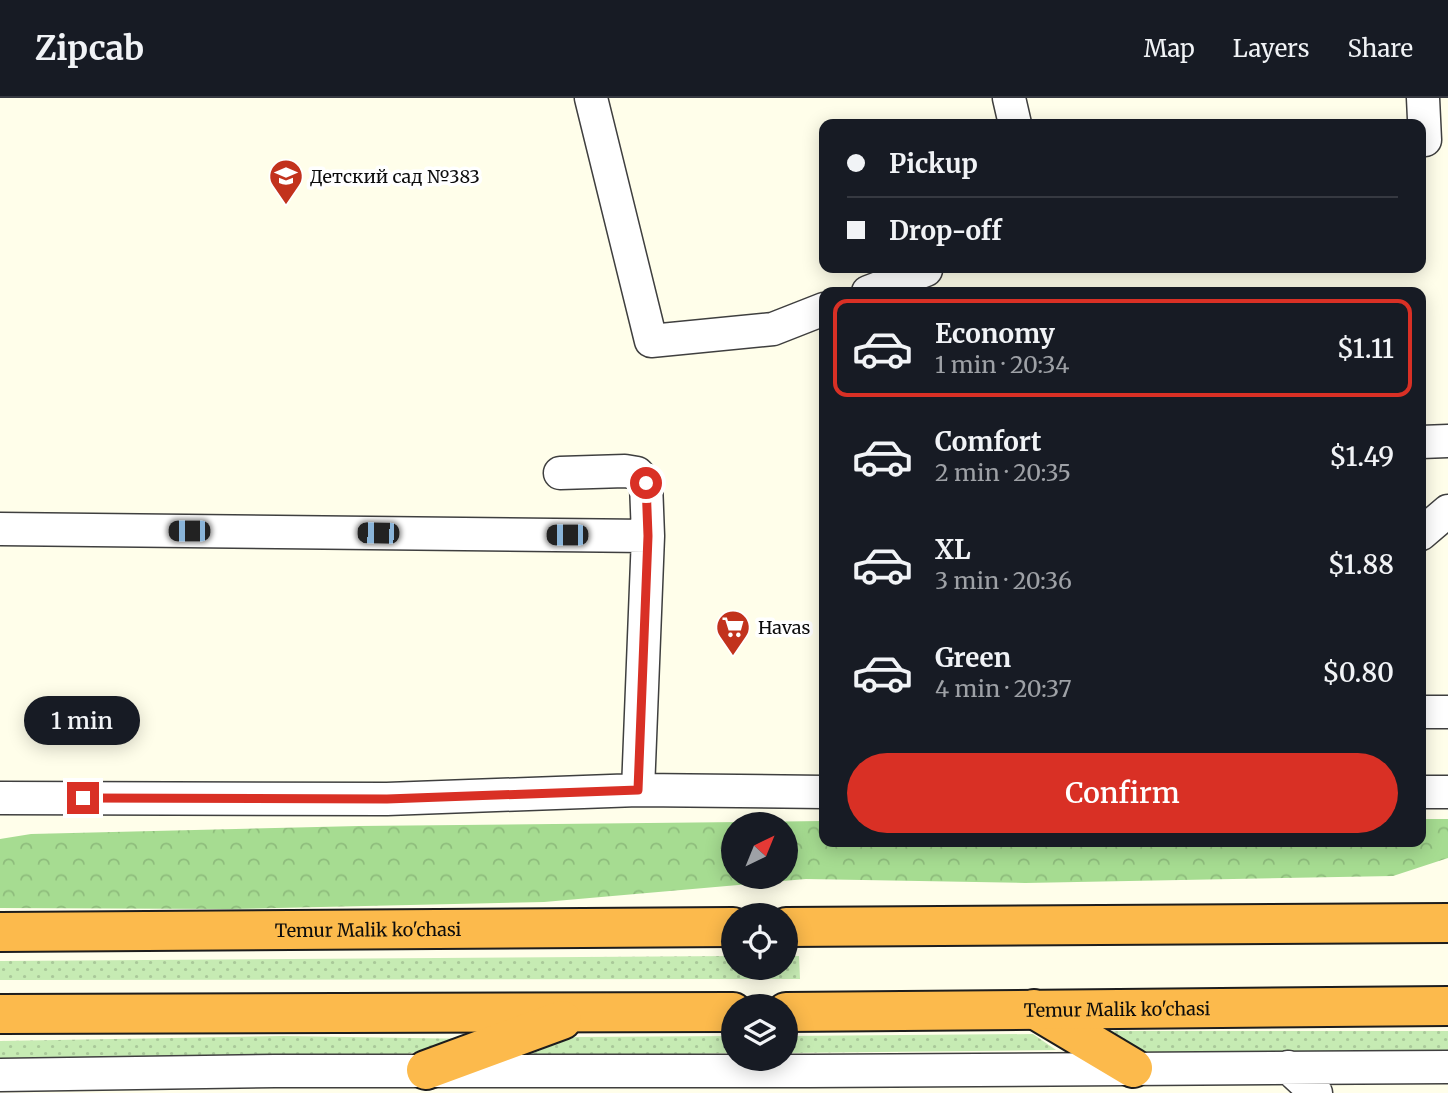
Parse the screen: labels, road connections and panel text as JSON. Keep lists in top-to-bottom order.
{
  "streets": {
    "highway": ["Temur Malik ko'chasi"]
  },
  "places": {
    "school or university": ["Детский сад №383"],
    "supermarket": ["Havas"]
  },
  "north": "top right",
  "page": {
    "header": "Zipcab",
    "nav": ["Map", "Layers", "Share"],
    "banner": ["Pickup", "Drop-off"],
    "list": [
      {
        "name": "Economy",
        "note": "1 min · 20:34",
        "value": "$1.11"
      },
      {
        "name": "Comfort",
        "note": "2 min · 20:35",
        "value": "$1.49"
      },
      {
        "name": "XL",
        "note": "3 min · 20:36",
        "value": "$1.88"
      },
      {
        "name": "Green",
        "note": "4 min · 20:37",
        "value": "$0.80"
      }
    ],
    "bubble": "1 min",
    "buttons": "Confirm"
  }
}
